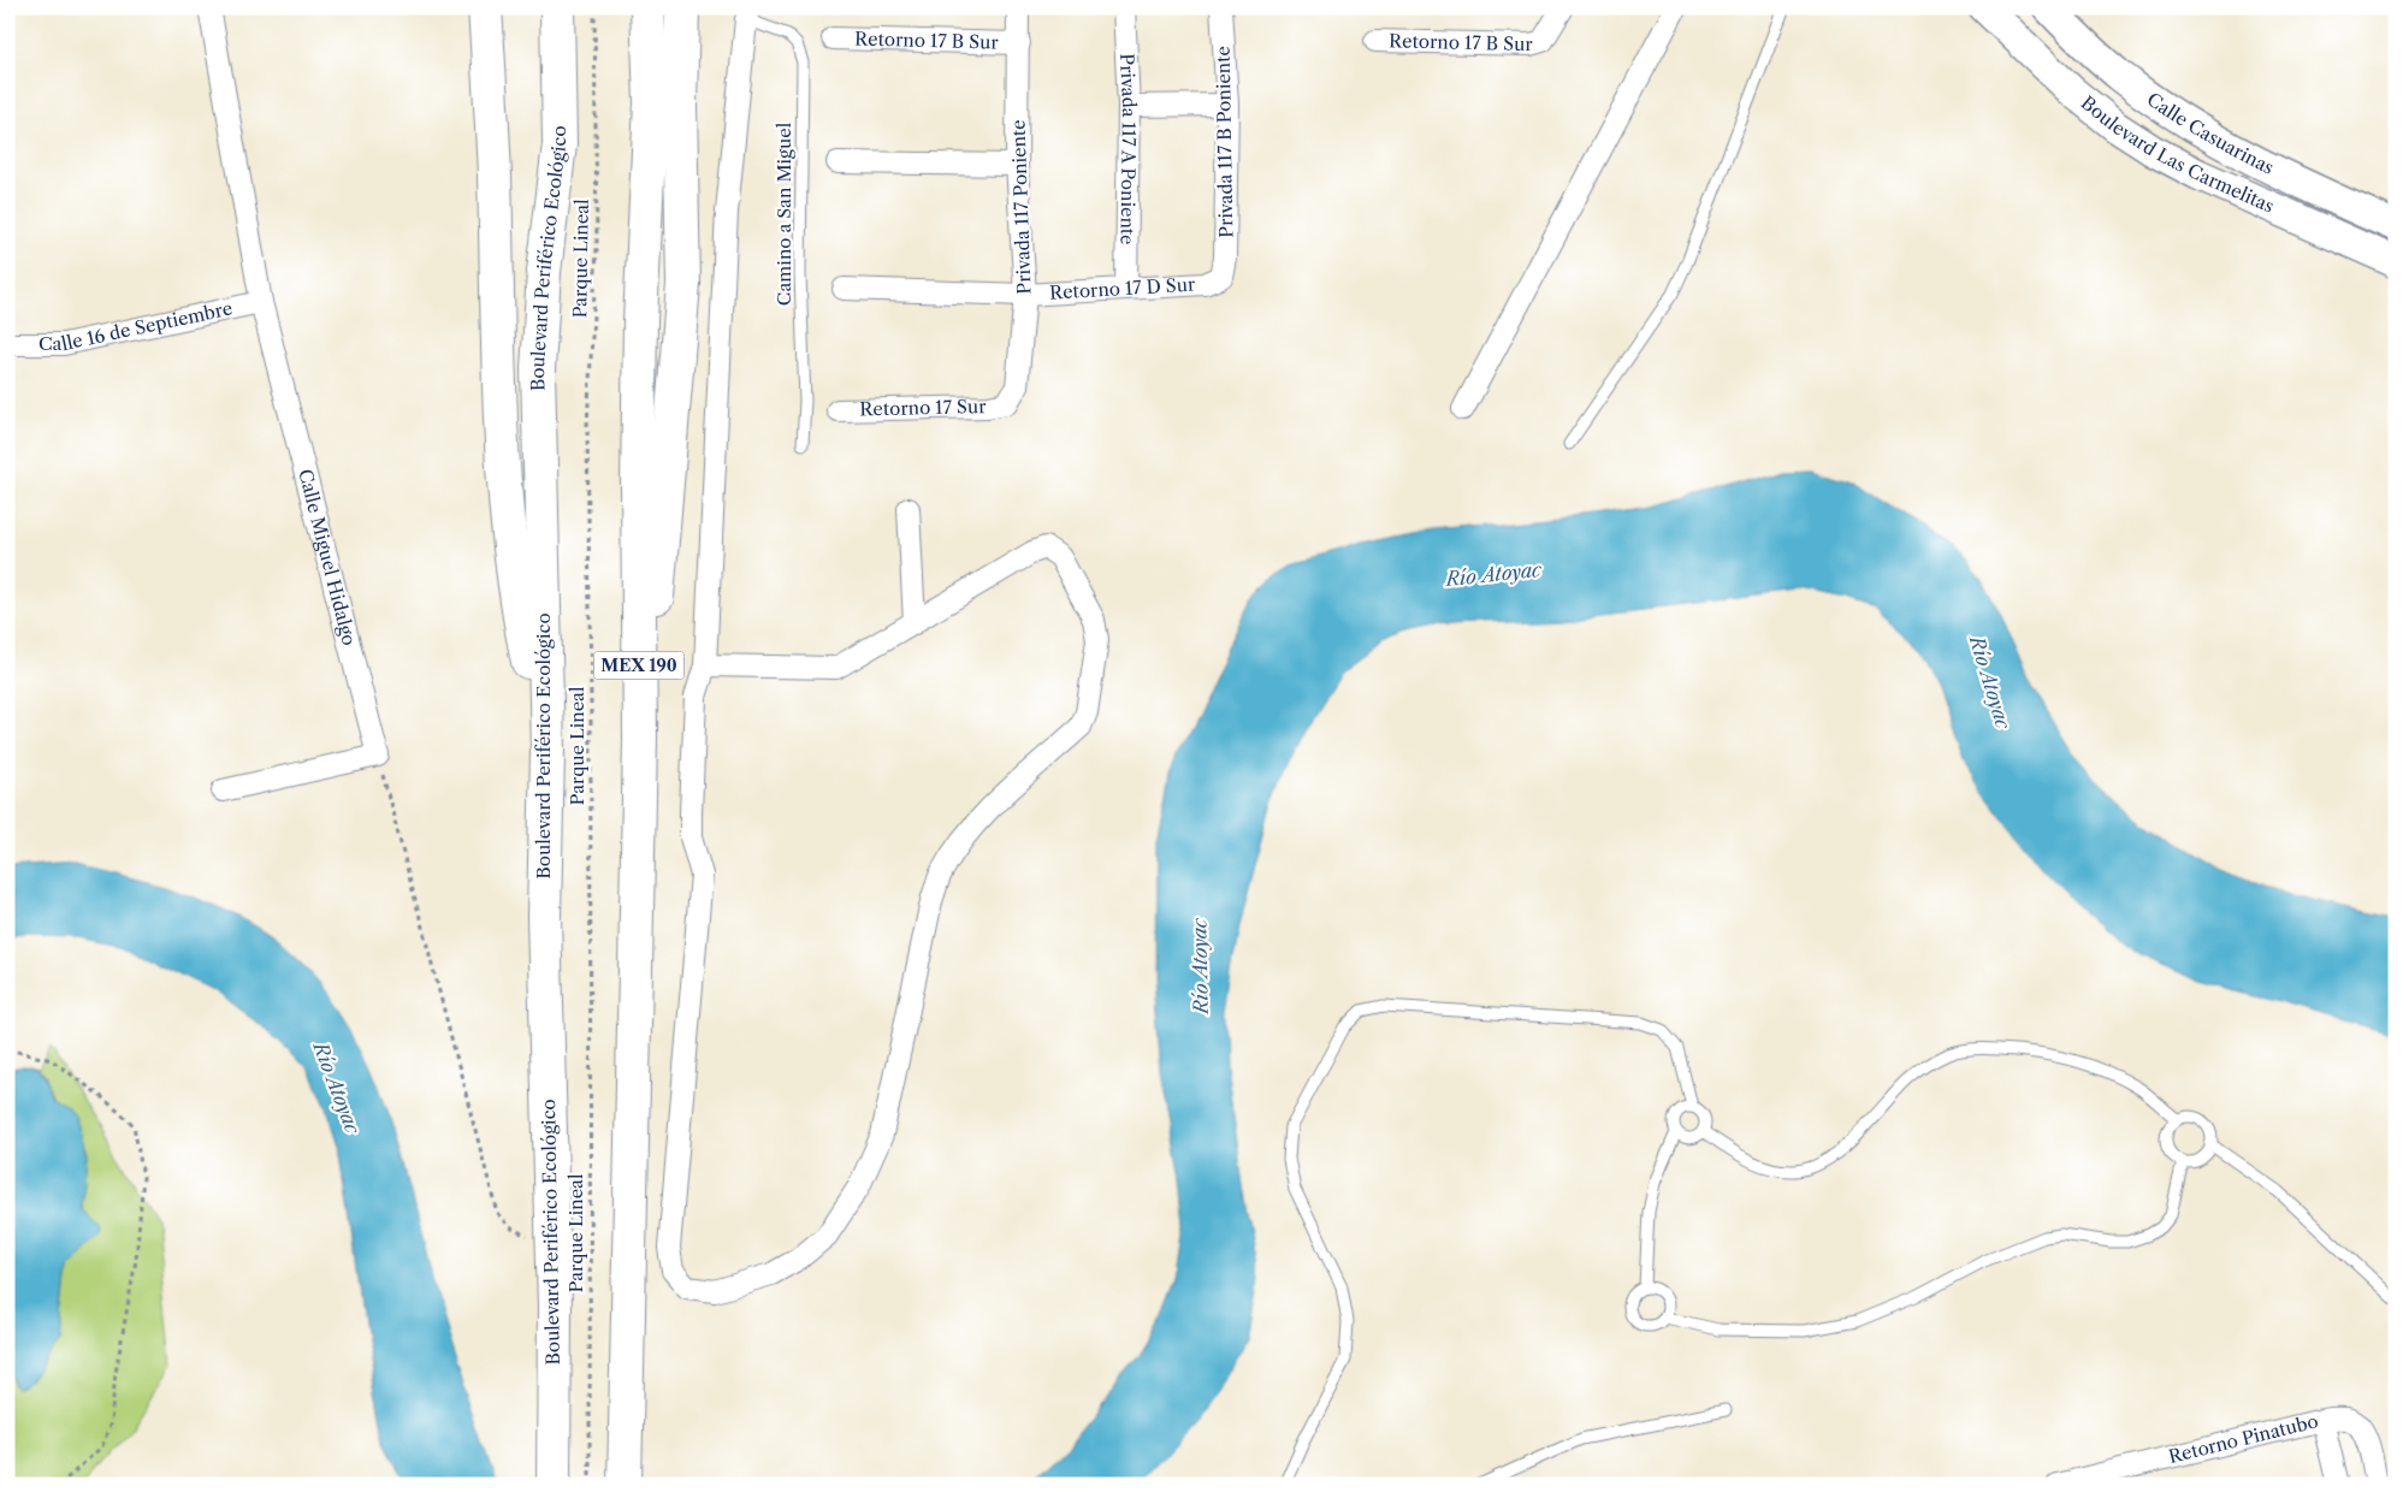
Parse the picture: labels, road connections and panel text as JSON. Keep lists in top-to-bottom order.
{
  "streets": {
    "highway": ["Boulevard Periférico Ecológico", "MEX 190"],
    "main road": ["Calle Casuarinas", "Boulevard Las Carmelitas"],
    "street": [
      "Retorno 17 B Sur",
      "Privada 117 B Poniente",
      "Privada 117 A Poniente",
      "Privada 117 Poniente",
      "Retorno 17 D Sur",
      "Calle 16 de Septiembre",
      "Retorno 17 Sur",
      "Calle Miguel Hidalgo",
      "Retorno Pinatubo"
    ],
    "lane": ["Camino a San Miguel"],
    "path": ["Parque Lineal"]
  },
  "crossings": [
    ["Retorno 17 B Sur", "Privada 117 Poniente"],
    ["Privada 117 B Poniente", "Retorno 17 D Sur"],
    ["Privada 117 A Poniente", "Retorno 17 D Sur"],
    ["Privada 117 Poniente", "Retorno 17 D Sur"],
    ["Privada 117 Poniente", "Retorno 17 Sur"],
    ["Calle 16 de Septiembre", "Calle Miguel Hidalgo"]
  ],
  "water": ["Río Atoyac"]
}
